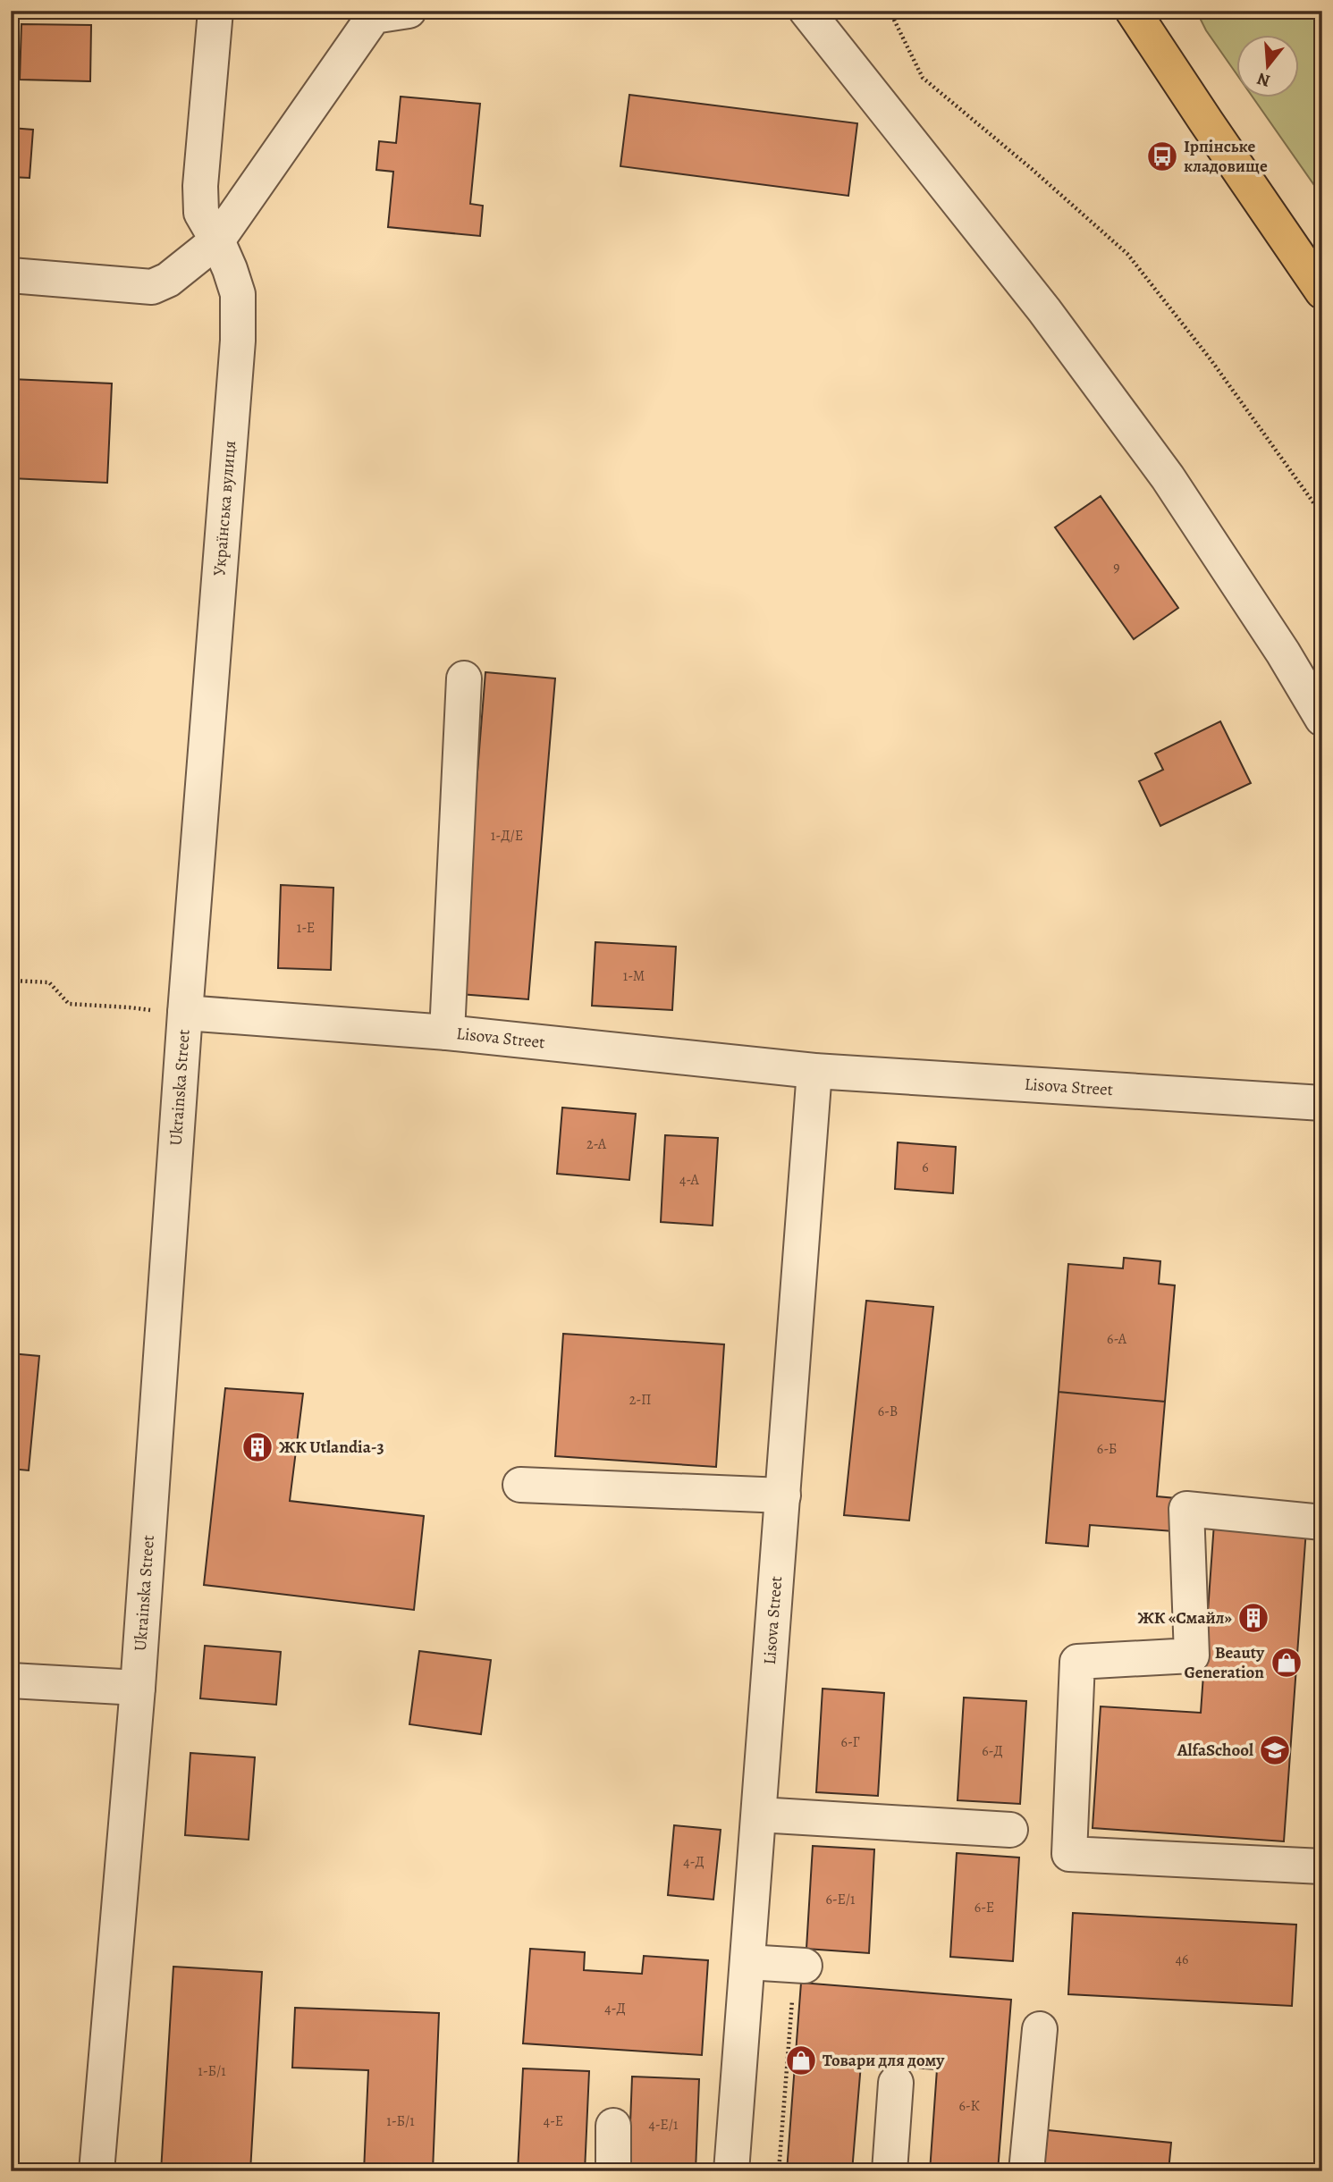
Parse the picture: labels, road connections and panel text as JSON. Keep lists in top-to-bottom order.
{
  "streets": {
    "street": ["Українська вулиця", "Lisova Street", "Ukrainska Street"]
  },
  "crossings": [
    ["Українська вулиця", "Lisova Street"],
    ["Українська вулиця", "Ukrainska Street"],
    ["Lisova Street", "Ukrainska Street"]
  ],
  "places": {
    "bus stop": ["Ірпінське кладовище"],
    "building": ["ЖК Utlandia-3", "ЖК «Смайл»"],
    "shop": ["Beauty Generation", "Товари для дому"],
    "school or university": ["AlfaSchool"]
  },
  "house_numbers": [
    "9",
    "1-Д/Е",
    "1-Е",
    "1-М",
    "2-А",
    "6",
    "4-А",
    "6-А",
    "2-П",
    "6-В",
    "6-Б",
    "6-Г",
    "6-Д",
    "4-Д",
    "6-Е/1",
    "6-Е",
    "46",
    "4-Д",
    "1-Б/1",
    "6-К",
    "1-Б/1",
    "4-Е",
    "4-Е/1"
  ],
  "north": "bottom"
}
